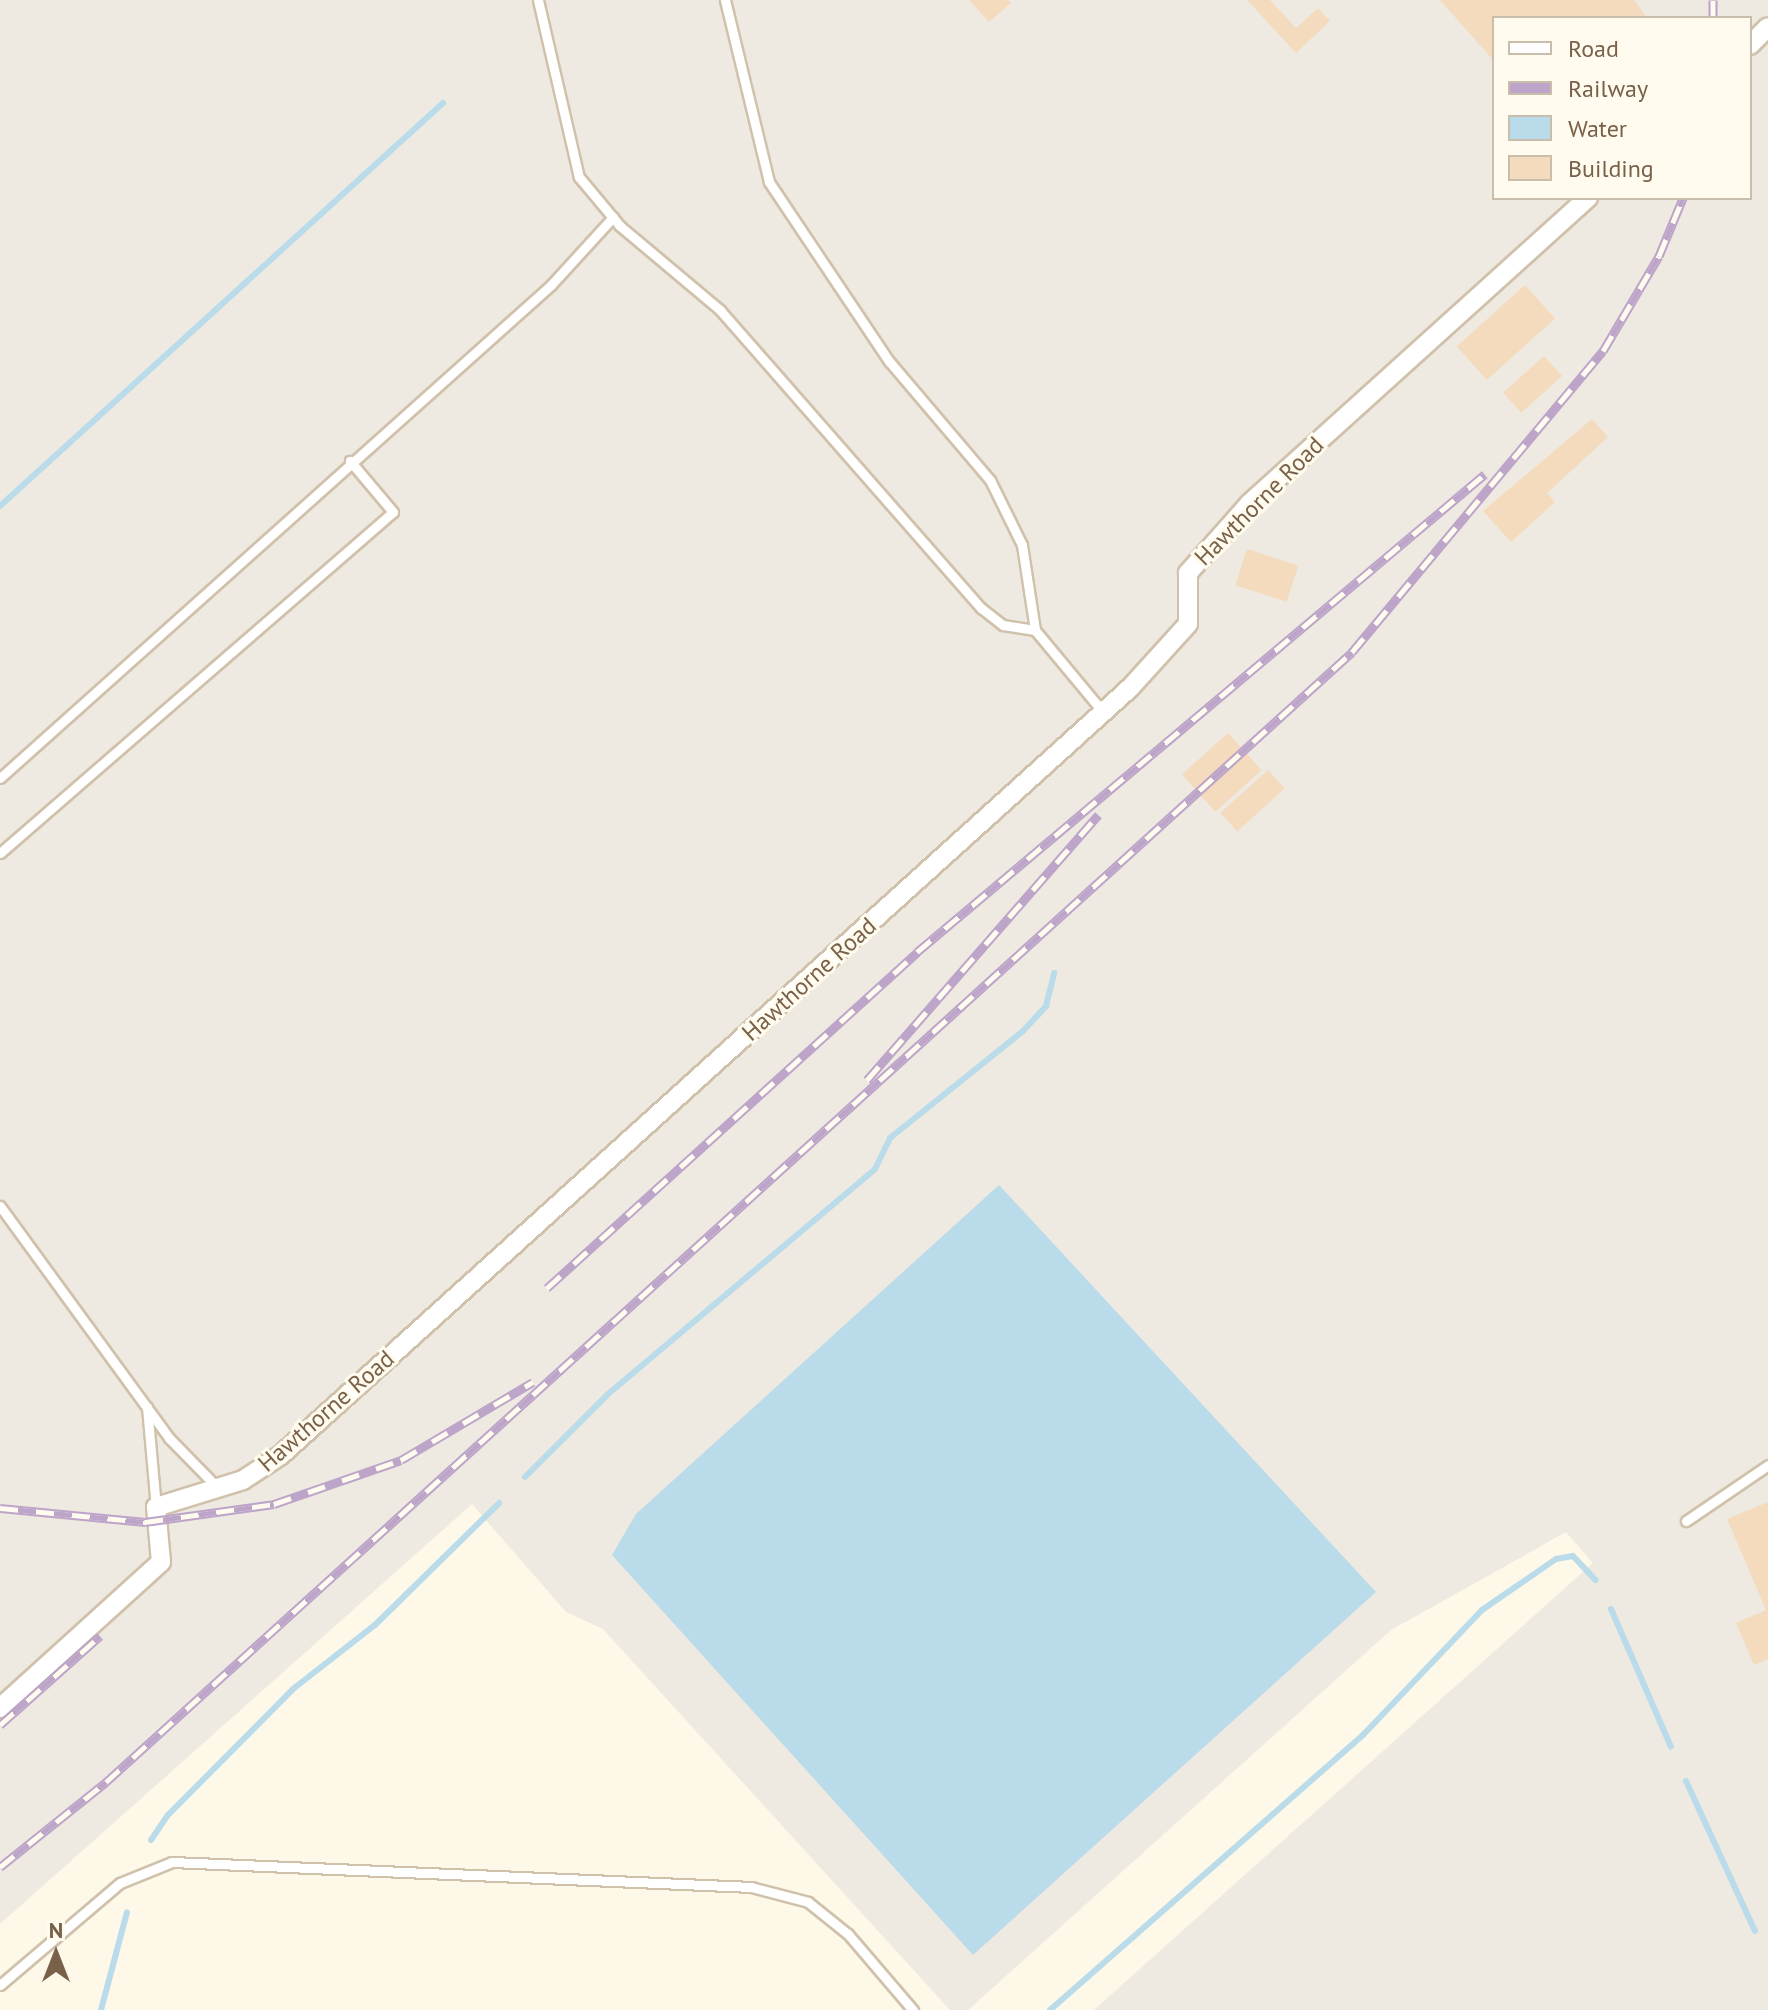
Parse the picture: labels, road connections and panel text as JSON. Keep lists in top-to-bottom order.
{
  "streets": {
    "street": ["Hawthorne Road"]
  },
  "legend": [
    "Road",
    "Railway",
    "Water",
    "Building"
  ],
  "north": "top"
}
